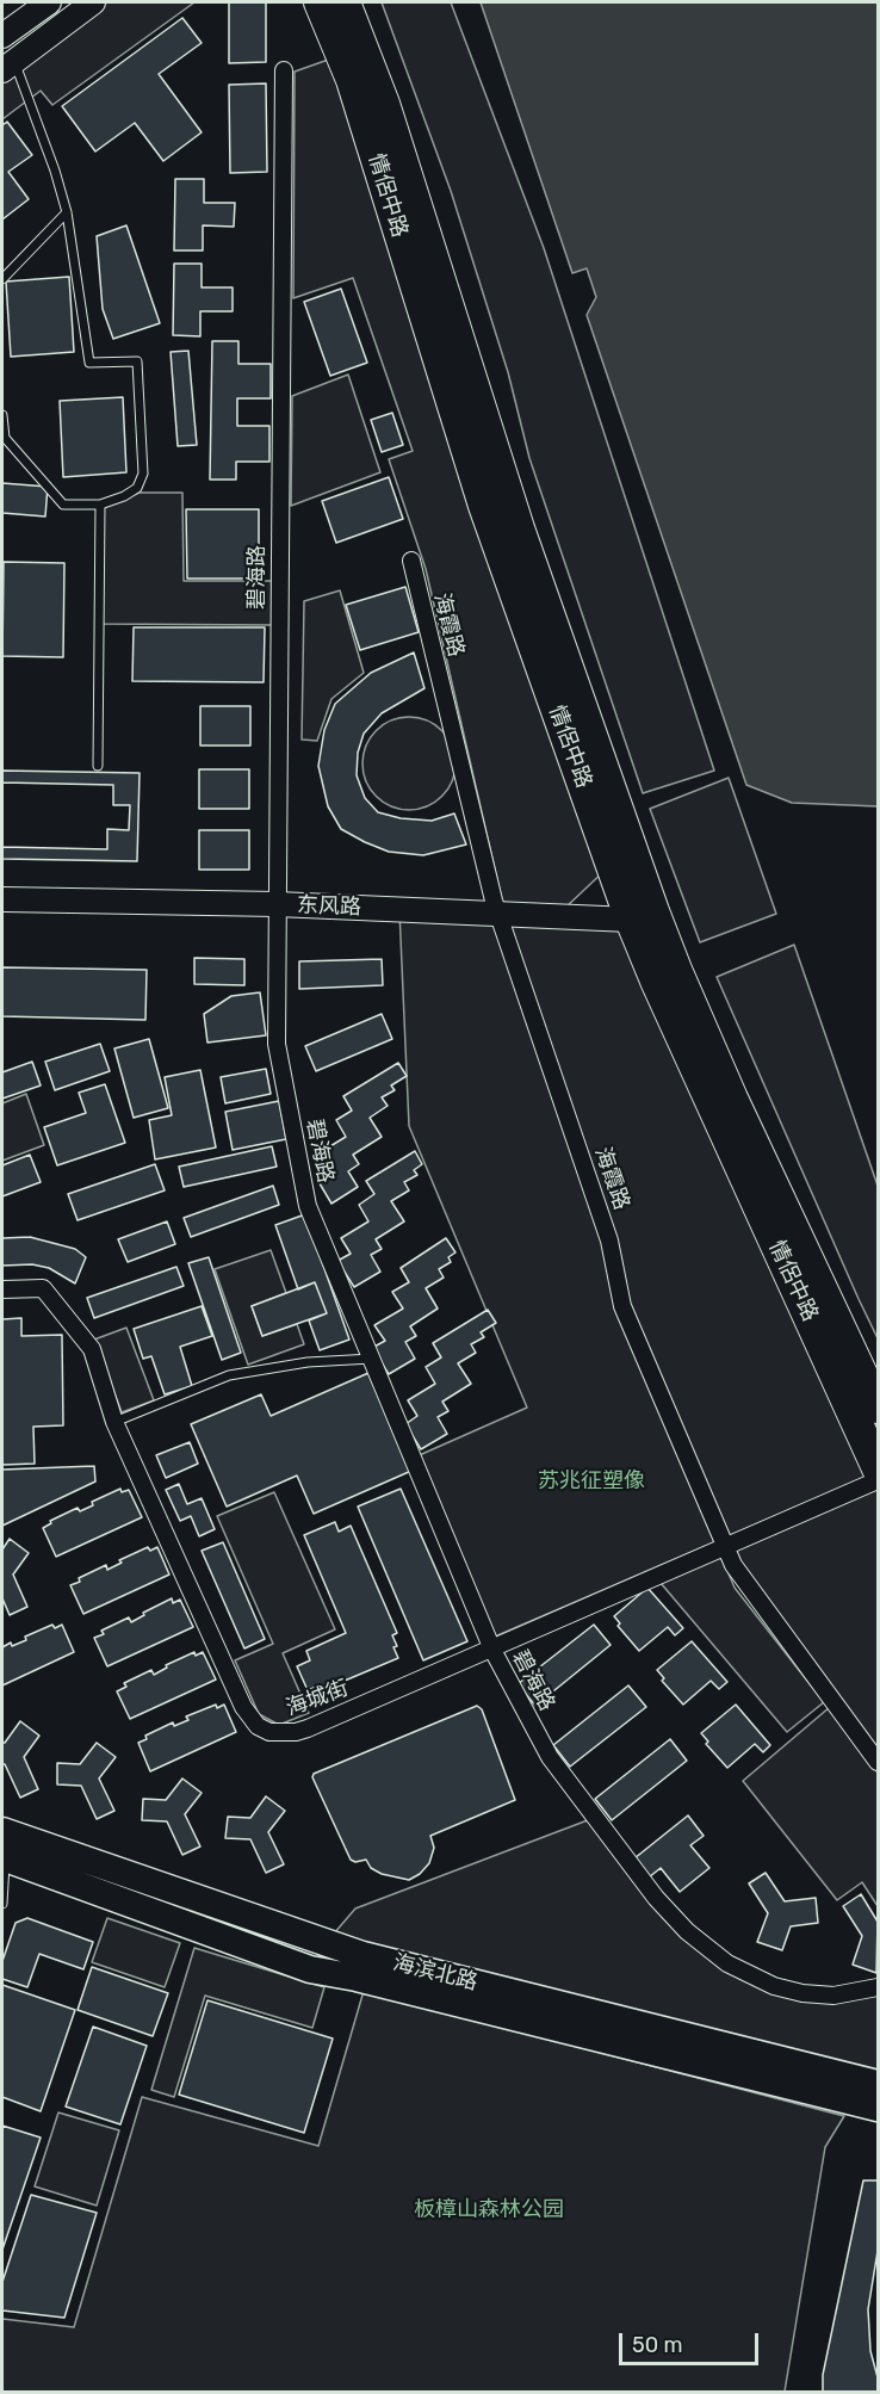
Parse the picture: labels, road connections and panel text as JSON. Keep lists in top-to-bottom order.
{
  "streets": {
    "highway": ["情侶中路"],
    "main road": ["海滨北路"],
    "street": [
      "碧海路",
      "海霞路",
      "东风路",
      "海城街"
    ]
  },
  "crossings": [
    ["情侶中路", "东风路"],
    ["碧海路", "东风路"],
    ["碧海路", "海城街"],
    ["海霞路", "东风路"],
    ["海霞路", "海城街"]
  ],
  "parks": ["苏兆征塑像", "板樟山森林公园"],
  "scale_bar": "50 m"
}
